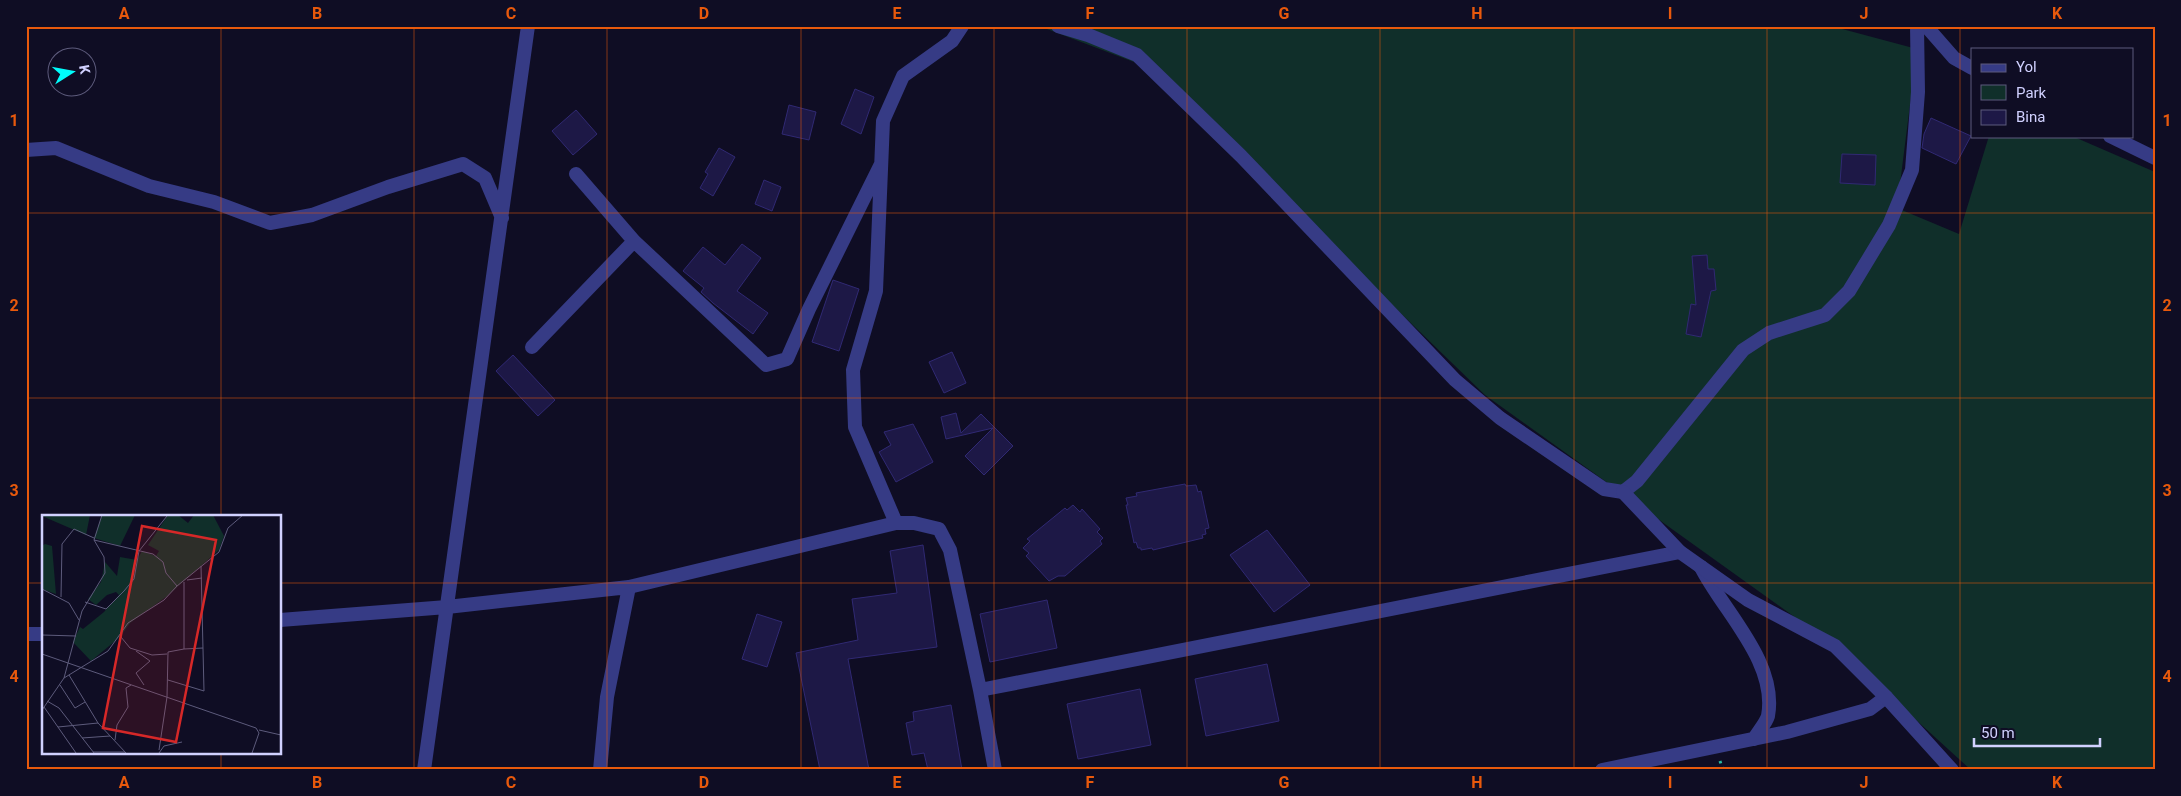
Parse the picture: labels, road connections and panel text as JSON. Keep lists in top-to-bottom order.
{
  "legend": ["Yol", "Park", "Bina"],
  "scale_bar": "50 m",
  "north": "right",
  "grid": {
    "columns": [
      "A",
      "B",
      "C",
      "D",
      "E",
      "F",
      "G",
      "H",
      "I",
      "J",
      "K"
    ],
    "rows": [
      "1",
      "2",
      "3",
      "4"
    ]
  }
}
